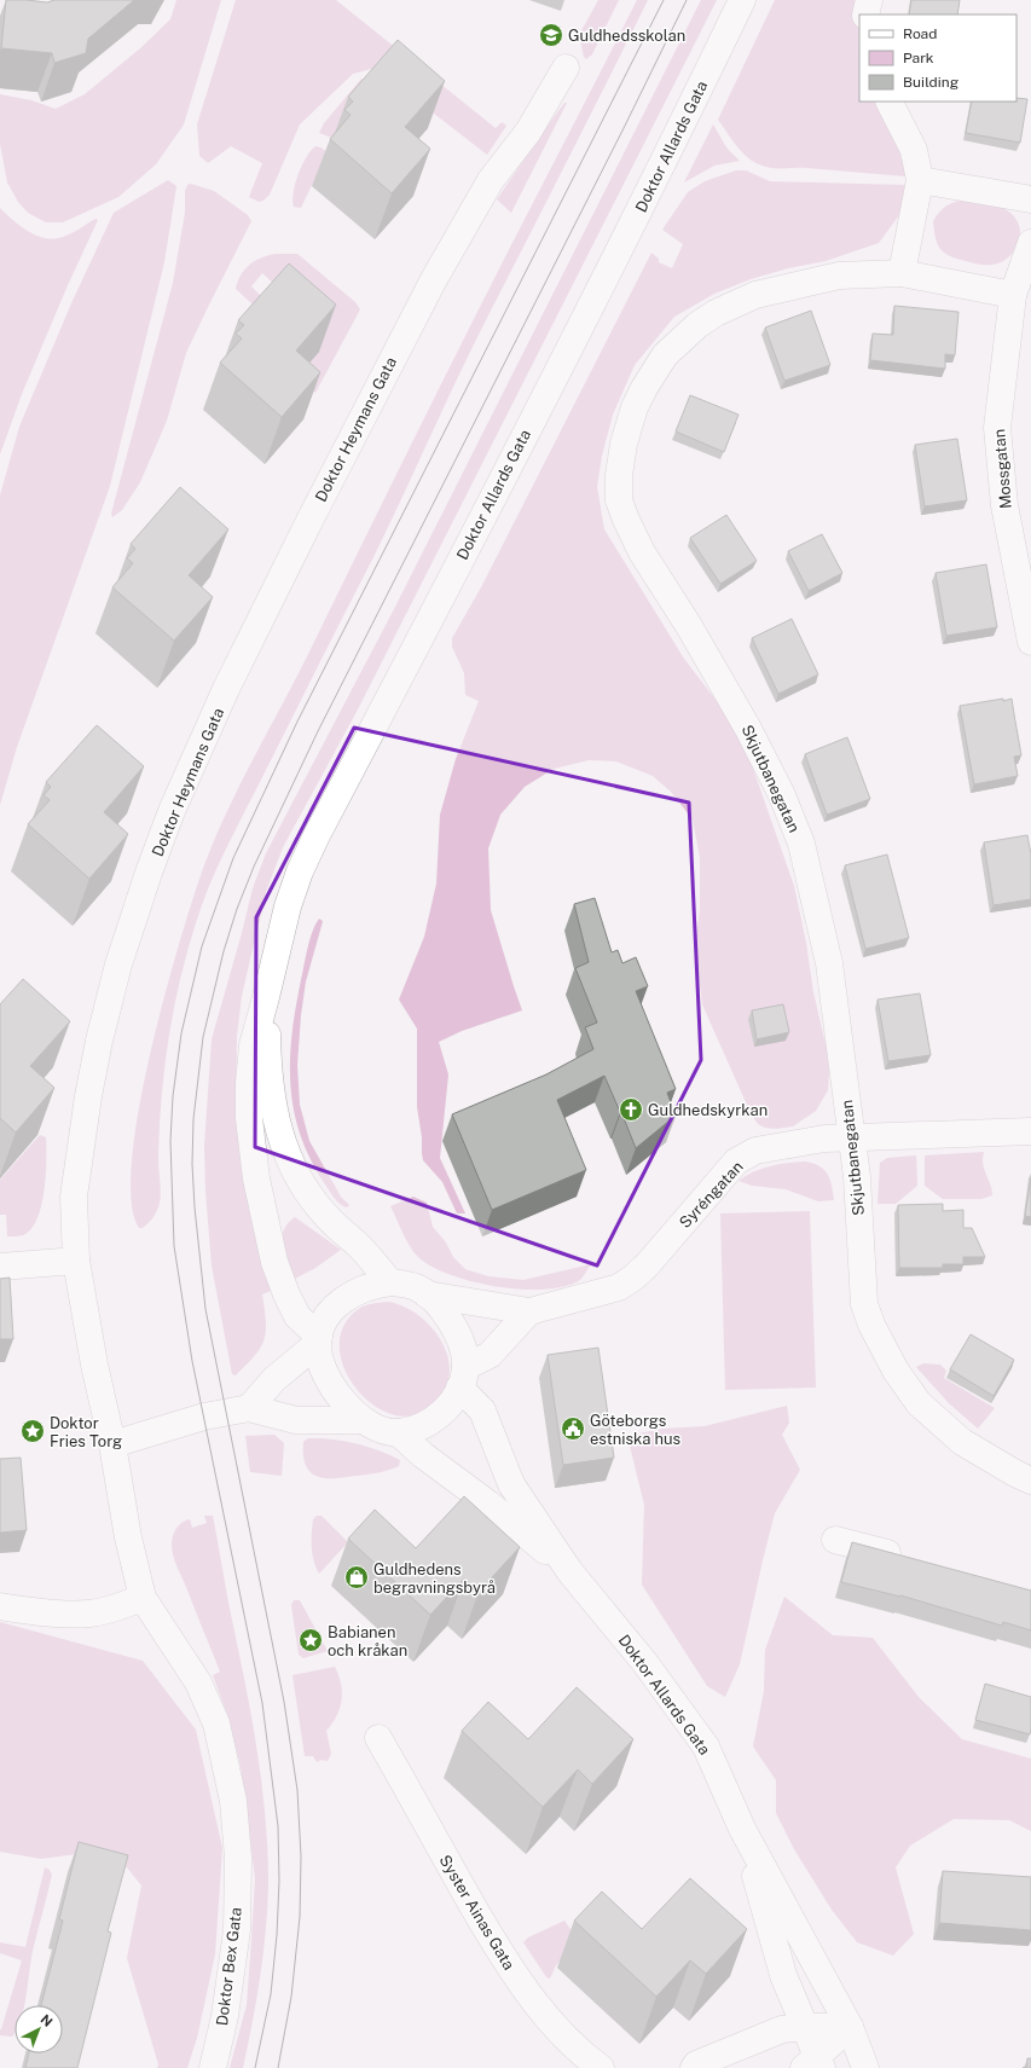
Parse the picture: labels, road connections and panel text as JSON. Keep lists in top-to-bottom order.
{
  "streets": {
    "street": [
      "Doktor Allards Gata",
      "Doktor Heymans Gata",
      "Mossgatan",
      "Skjutbanegatan",
      "Syréngatan",
      "Syster Ainas Gata",
      "Doktor Bex Gata"
    ]
  },
  "crossings": [
    ["Doktor Allards Gata", "Syréngatan"],
    ["Doktor Heymans Gata", "Doktor Bex Gata"],
    ["Mossgatan", "Skjutbanegatan"],
    ["Skjutbanegatan", "Syréngatan"]
  ],
  "places": {
    "school or university": ["Guldhedsskolan"],
    "church": ["Guldhedskyrkan"],
    "public building": ["Göteborgs estniska hus"],
    "place": ["Doktor Fries Torg", "Babianen och kråkan"],
    "shop": ["Guldhedens begravningsbyrå"]
  },
  "legend": ["Road", "Park", "Building"],
  "north": "top right"
}
